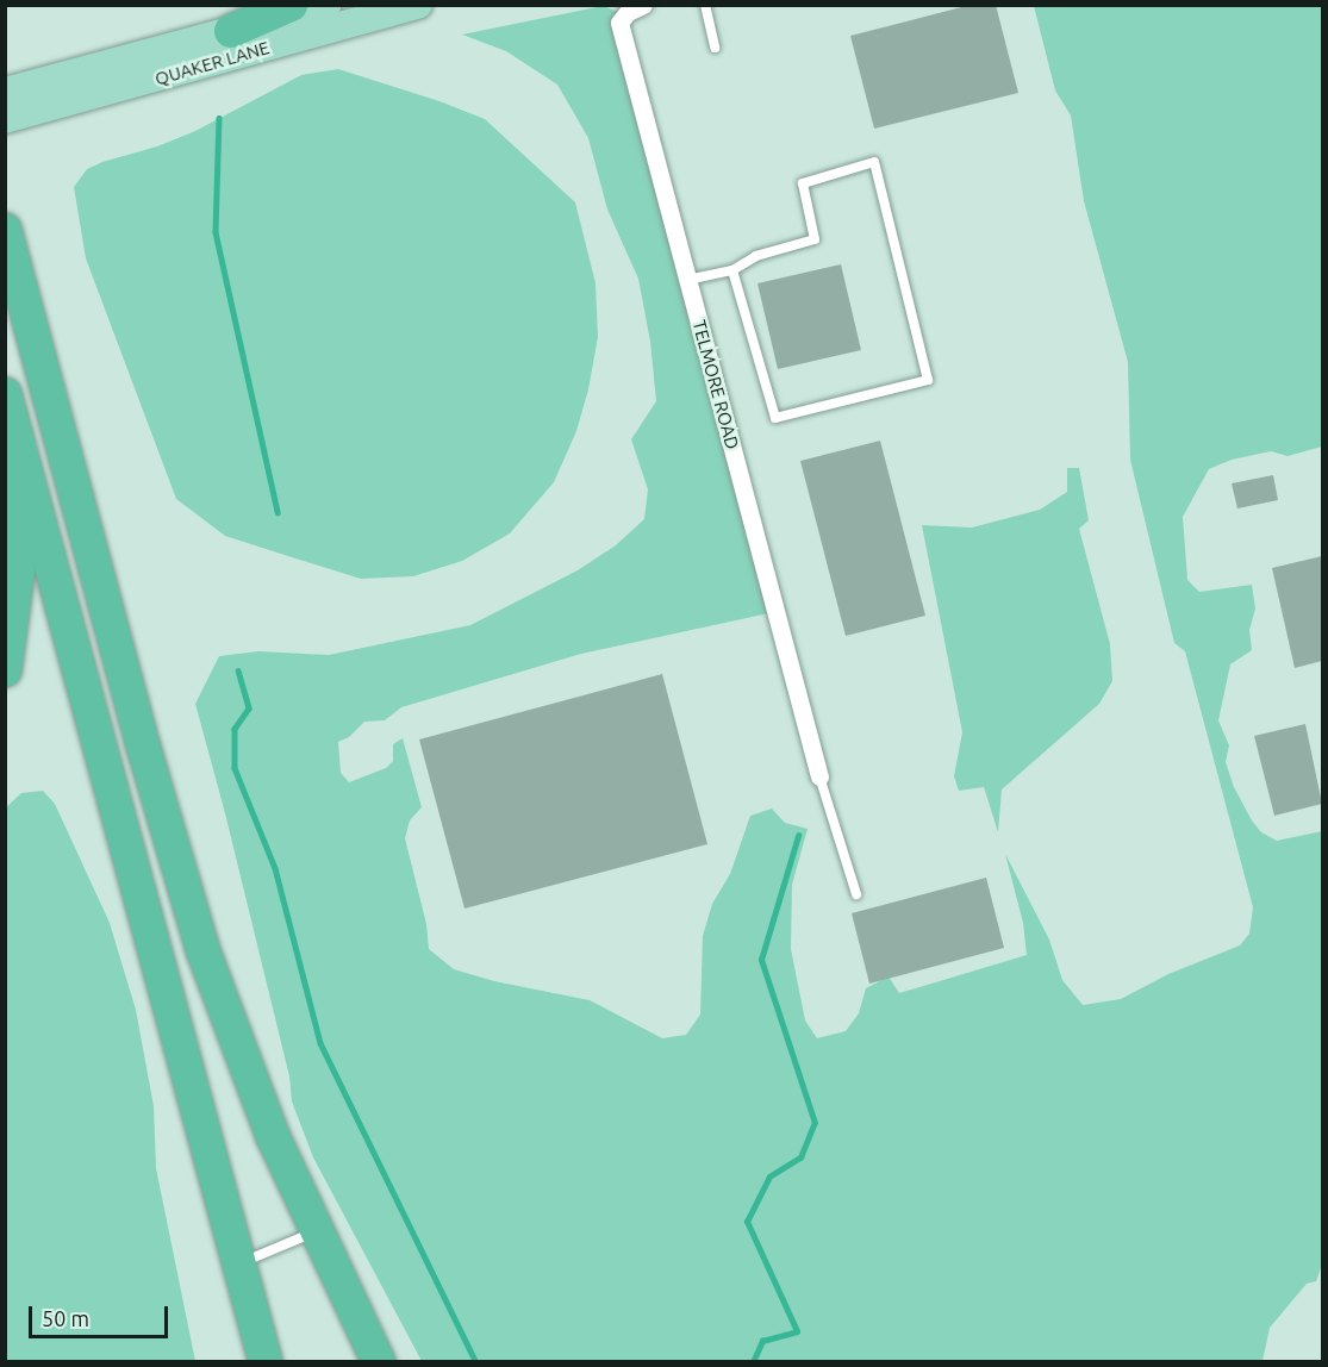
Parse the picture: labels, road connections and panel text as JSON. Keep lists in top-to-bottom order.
{
  "streets": {
    "main road": ["QUAKER LANE"],
    "street": ["TELMORE ROAD"]
  },
  "scale_bar": "50 m"
}
